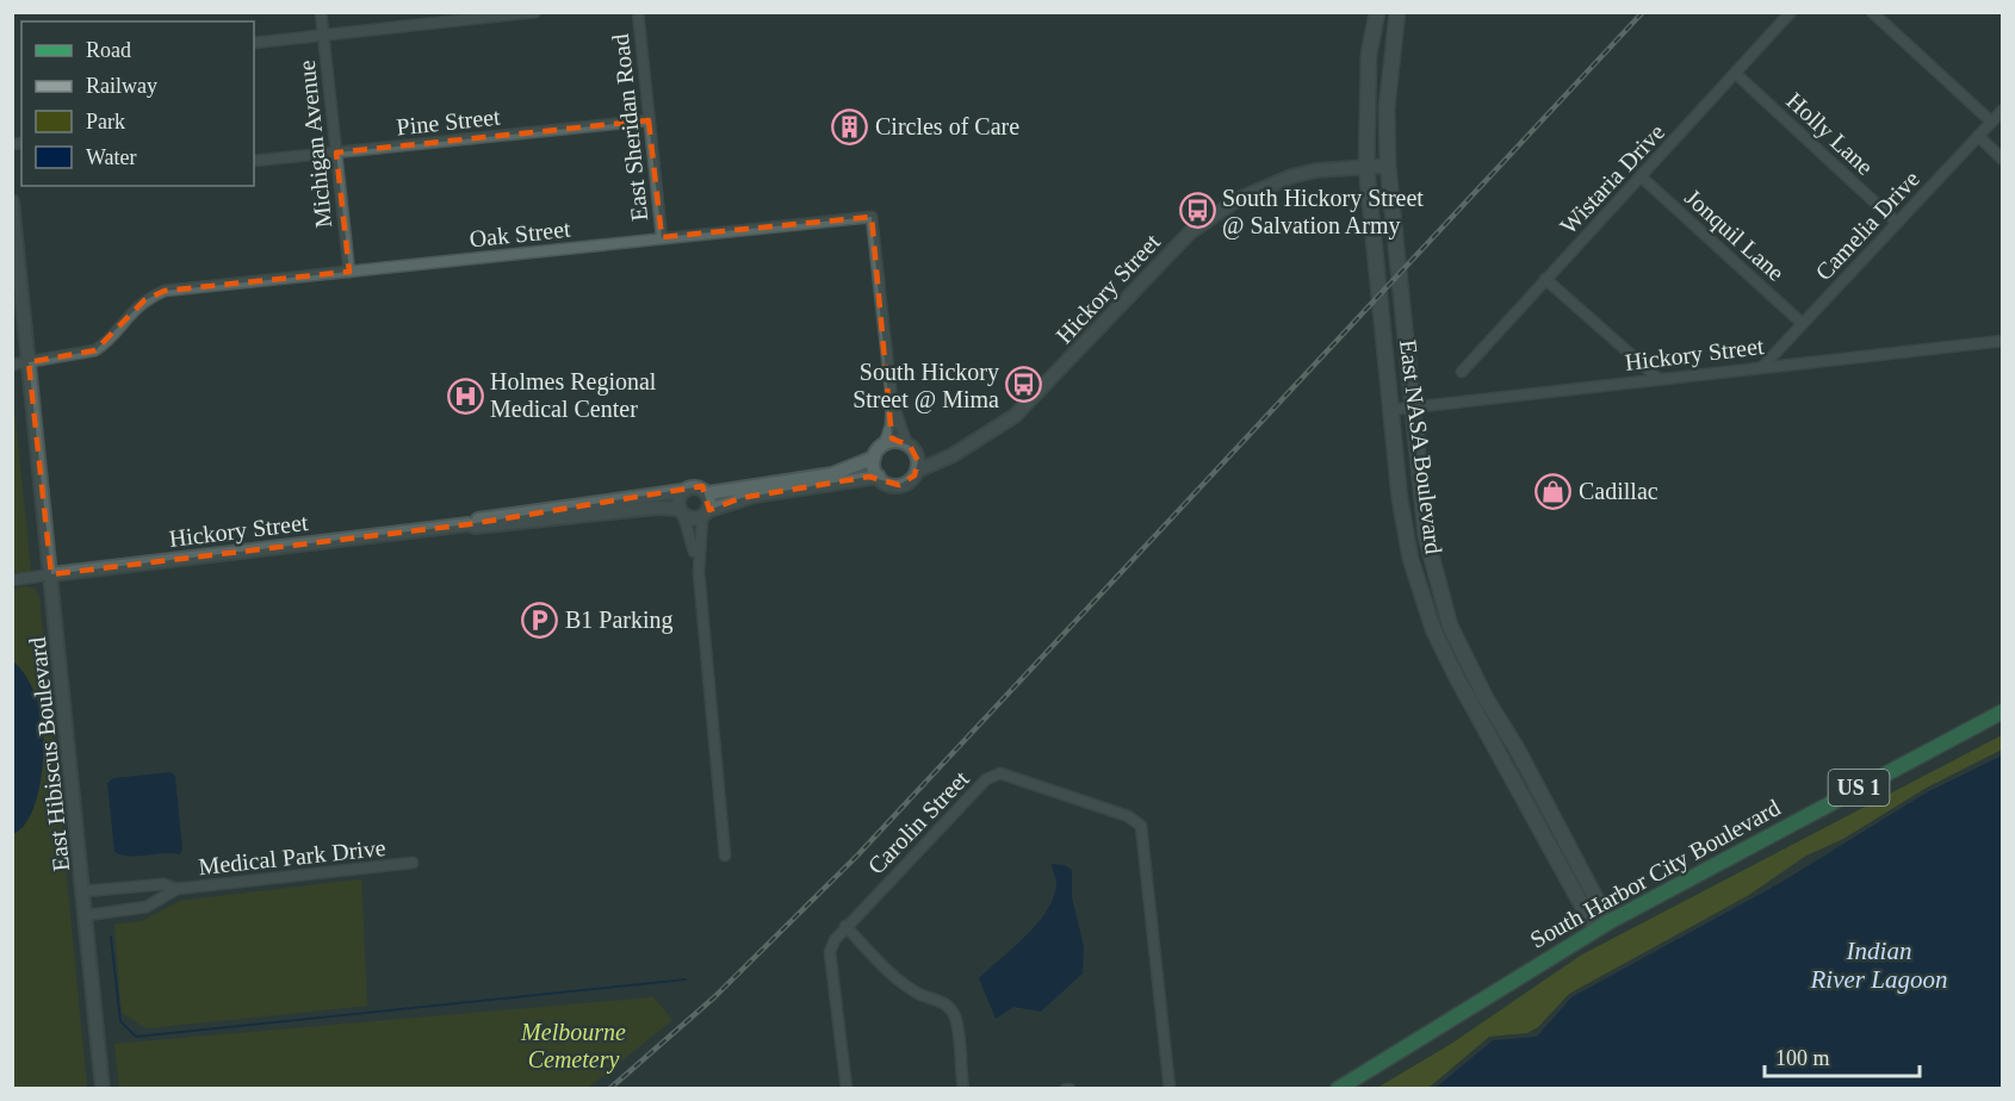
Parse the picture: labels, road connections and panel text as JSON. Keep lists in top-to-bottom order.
{
  "streets": {
    "main road": ["East NASA Boulevard", "US 1", "South Harbor City Boulevard"],
    "street": [
      "Pine Street",
      "East Sheridan Road",
      "Holly Lane",
      "Michigan Avenue",
      "Wistaria Drive",
      "Camelia Drive",
      "Oak Street",
      "Jonquil Lane",
      "Hickory Street",
      "East Hibiscus Boulevard",
      "Carolin Street",
      "Medical Park Drive"
    ]
  },
  "crossings": [
    ["Pine Street", "East Sheridan Road"],
    ["Pine Street", "Michigan Avenue"],
    ["East Sheridan Road", "Oak Street"],
    ["Holly Lane", "Wistaria Drive"],
    ["Holly Lane", "Camelia Drive"],
    ["Michigan Avenue", "Oak Street"],
    ["Wistaria Drive", "Jonquil Lane"],
    ["Camelia Drive", "Jonquil Lane"],
    ["Camelia Drive", "Hickory Street"],
    ["Oak Street", "Hickory Street"],
    ["Oak Street", "East Hibiscus Boulevard"],
    ["Hickory Street", "East NASA Boulevard"],
    ["Hickory Street", "East Hibiscus Boulevard"],
    ["East NASA Boulevard", "South Harbor City Boulevard"],
    ["East Hibiscus Boulevard", "Medical Park Drive"]
  ],
  "water": ["Indian River Lagoon"],
  "parks": ["Melbourne Cemetery"],
  "places": {
    "building": ["Circles of Care"],
    "bus stop": ["South Hickory Street @ Salvation Army", "South Hickory Street @ Mima"],
    "hospital": ["Holmes Regional Medical Center"],
    "shop": ["Cadillac"],
    "parking": ["B1 Parking"]
  },
  "legend": [
    "Road",
    "Railway",
    "Park",
    "Water"
  ],
  "scale_bar": "100 m"
}
